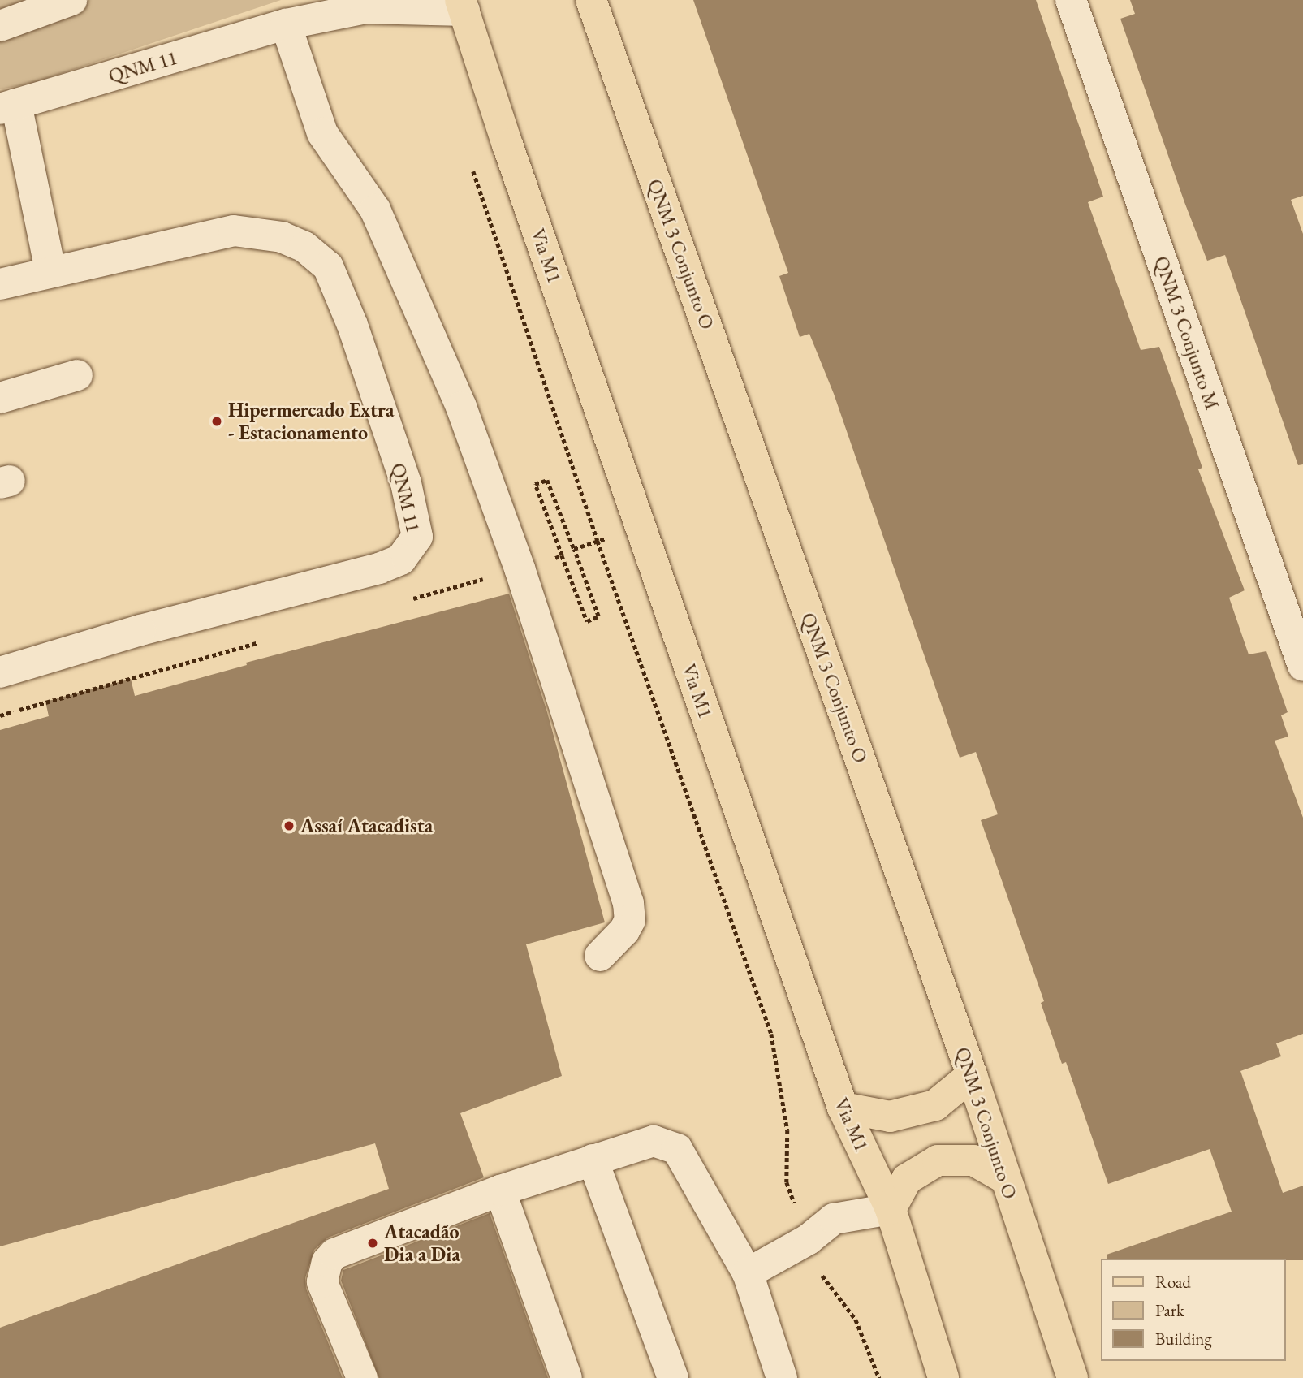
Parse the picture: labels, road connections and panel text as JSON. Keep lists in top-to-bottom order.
{
  "streets": {
    "main road": ["QNM 3 Conjunto O", "Via M1"],
    "street": ["QNM 11", "QNM 3 Conjunto M"]
  },
  "crossings": [
    ["QNM 11", "Via M1"]
  ],
  "places": ["Hipermercado Extra - Estacionamento", "Assaí Atacadista", "Atacadão Dia a Dia"],
  "legend": ["Road", "Park", "Building"]
}
